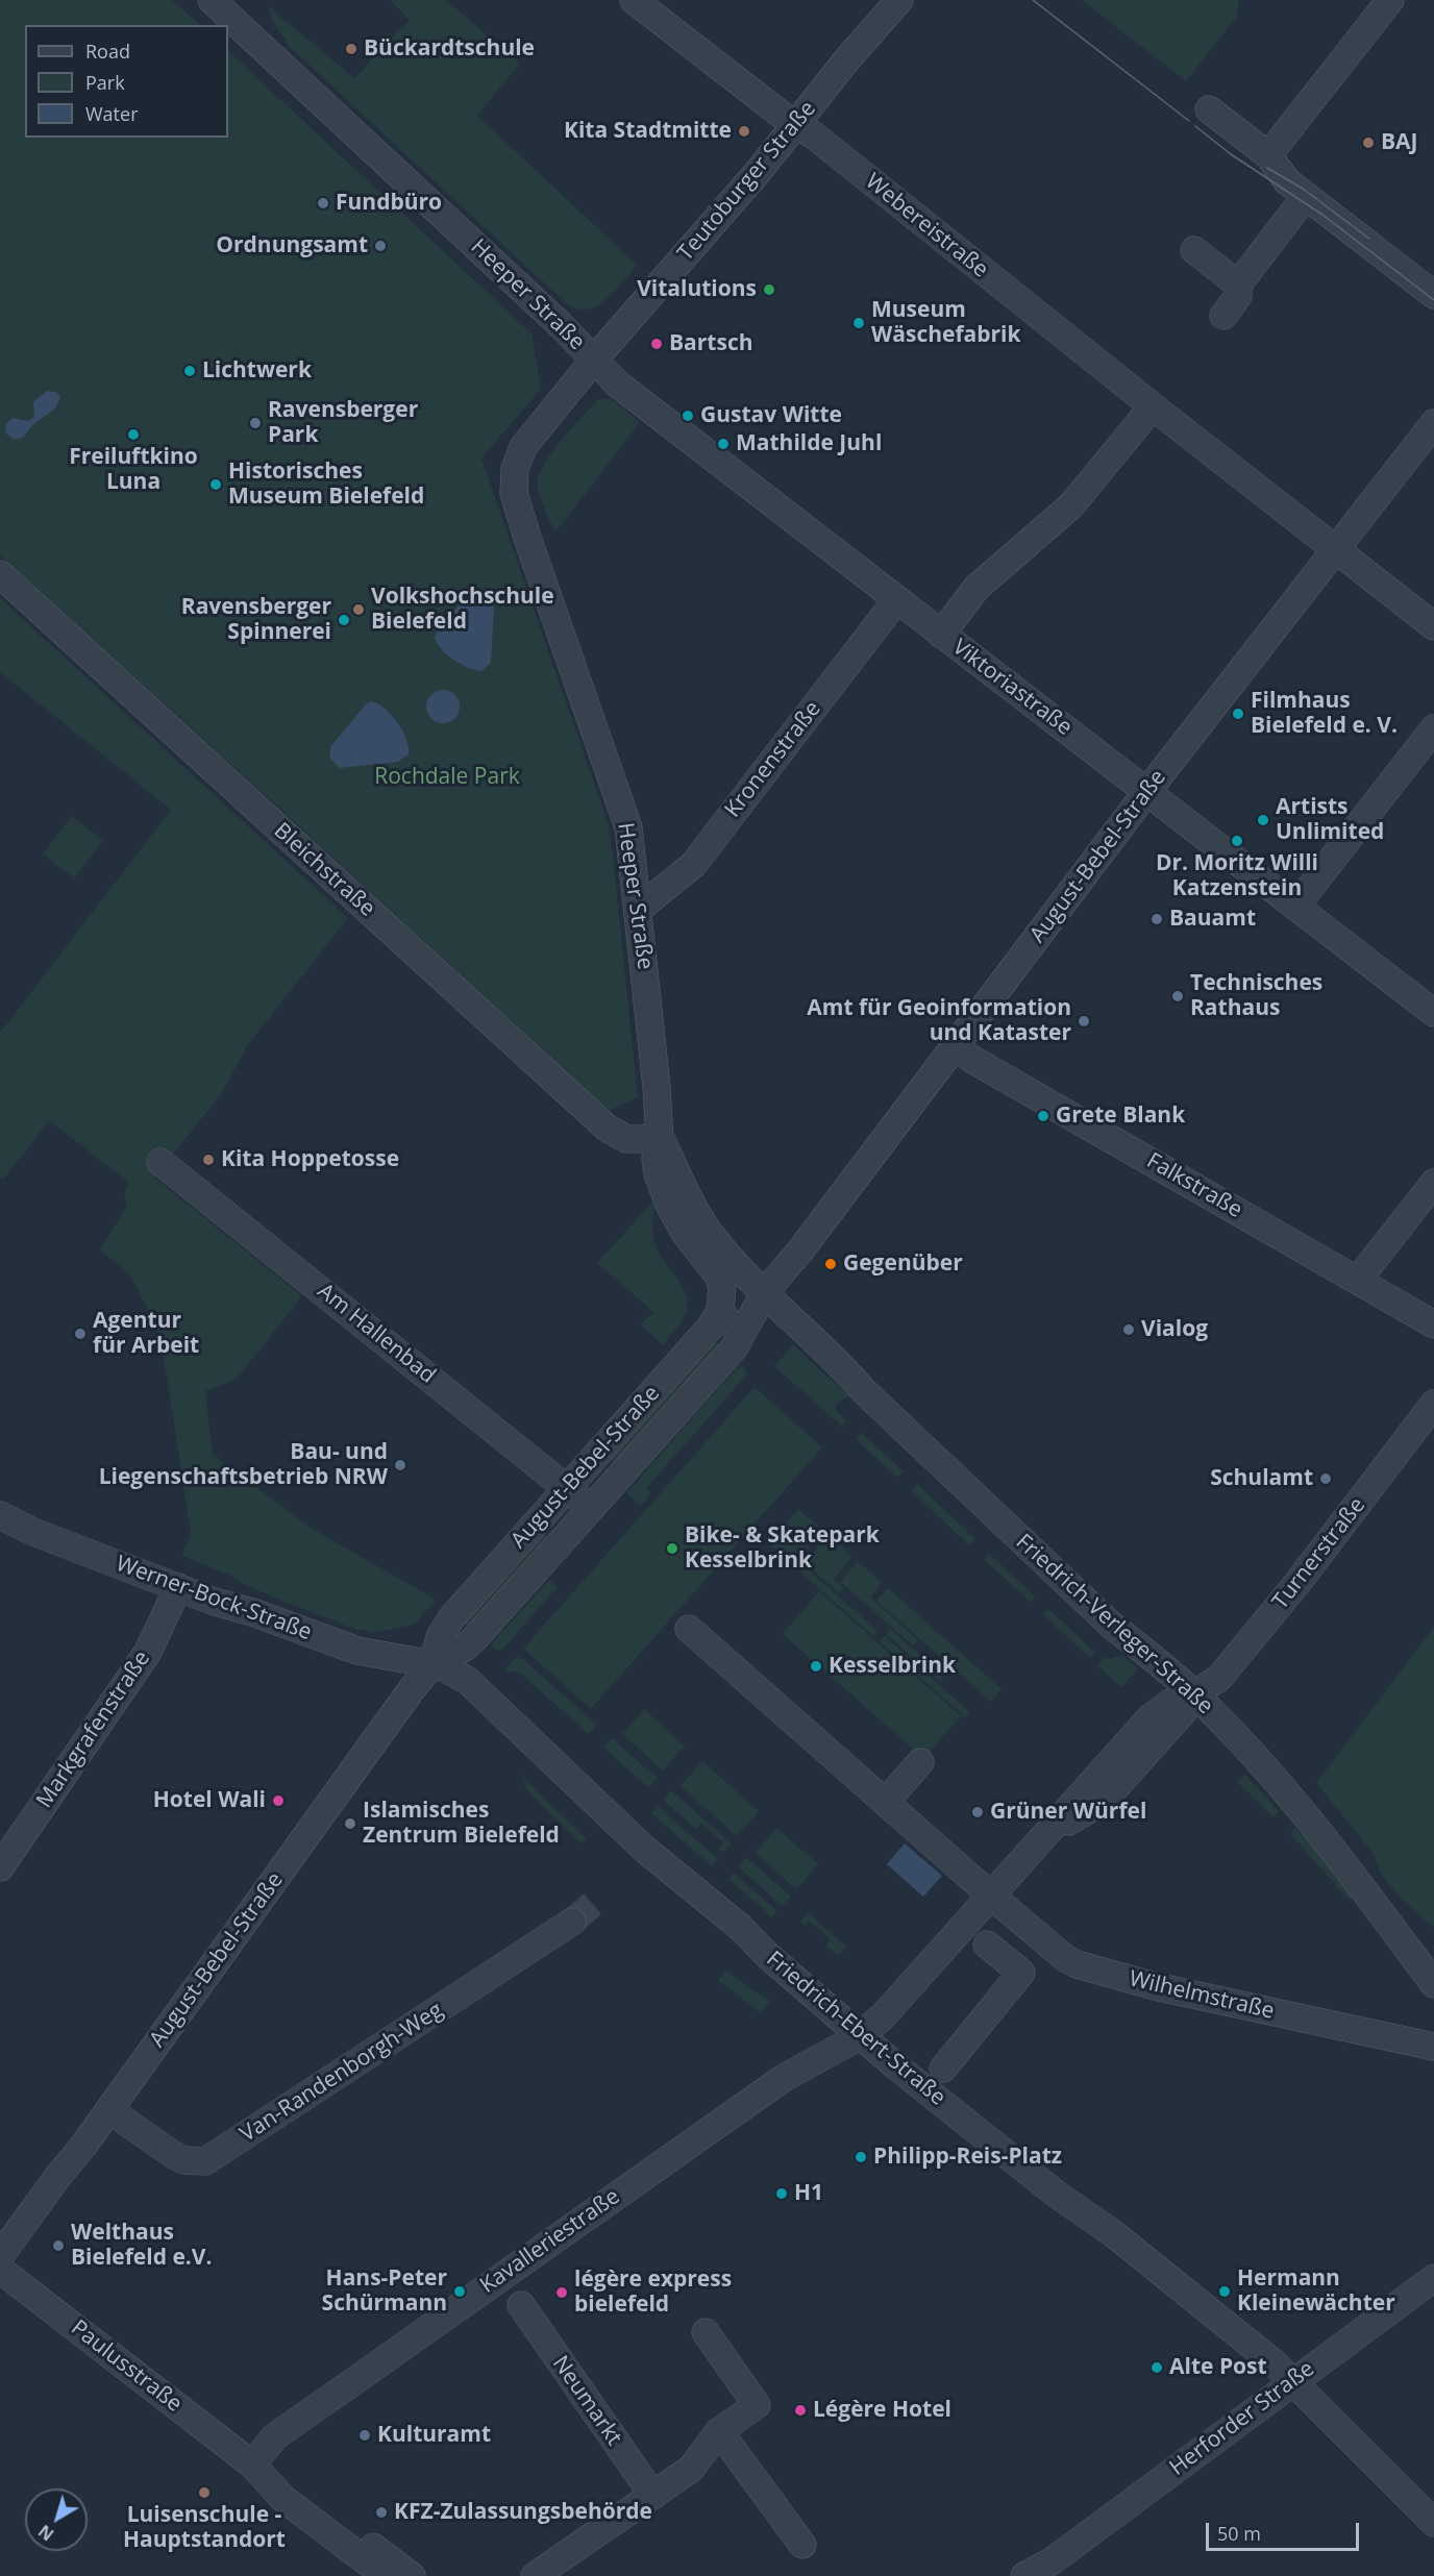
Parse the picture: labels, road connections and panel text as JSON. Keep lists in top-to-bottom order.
{
  "streets": {
    "street": [
      "Teutoburger Straße",
      "Webereistraße",
      "Heeper Straße",
      "Viktoriastraße",
      "Kronenstraße",
      "August-Bebel-Straße",
      "Bleichstraße",
      "Falkstraße",
      "Am Hallenbad",
      "Turnerstraße",
      "Werner-Bock-Straße",
      "Friedrich-Verleger-Straße",
      "Markgrafenstraße",
      "Wilhelmstraße",
      "Friedrich-Ebert-Straße",
      "Van-Randenborgh-Weg",
      "Kavalleriestraße",
      "Paulusstraße",
      "Neumarkt",
      "Herforder Straße"
    ]
  },
  "crossings": [
    ["Teutoburger Straße", "Webereistraße"],
    ["Teutoburger Straße", "Heeper Straße"],
    ["Teutoburger Straße", "Viktoriastraße"],
    ["Webereistraße", "August-Bebel-Straße"],
    ["Heeper Straße", "Viktoriastraße"],
    ["Heeper Straße", "Kronenstraße"],
    ["Heeper Straße", "August-Bebel-Straße"],
    ["Heeper Straße", "Bleichstraße"],
    ["Heeper Straße", "Friedrich-Verleger-Straße"],
    ["Viktoriastraße", "Kronenstraße"],
    ["Viktoriastraße", "August-Bebel-Straße"],
    ["August-Bebel-Straße", "Falkstraße"],
    ["August-Bebel-Straße", "Am Hallenbad"],
    ["August-Bebel-Straße", "Werner-Bock-Straße"],
    ["August-Bebel-Straße", "Friedrich-Verleger-Straße"],
    ["August-Bebel-Straße", "Friedrich-Ebert-Straße"],
    ["August-Bebel-Straße", "Van-Randenborgh-Weg"],
    ["Turnerstraße", "Friedrich-Verleger-Straße"],
    ["Werner-Bock-Straße", "Markgrafenstraße"],
    ["Werner-Bock-Straße", "Friedrich-Ebert-Straße"],
    ["Friedrich-Ebert-Straße", "Kavalleriestraße"],
    ["Friedrich-Ebert-Straße", "Herforder Straße"],
    ["Kavalleriestraße", "Paulusstraße"]
  ],
  "parks": ["Rochdale Park"],
  "places": [
    "Bückardtschule",
    "Kita Stadtmitte",
    "BAJ",
    "Fundbüro",
    "Ordnungsamt",
    "Vitalutions",
    "Museum Wäschefabrik",
    "Bartsch",
    "Lichtwerk",
    "Gustav Witte",
    "Ravensberger Park",
    "Freiluftkino Luna",
    "Mathilde Juhl",
    "Historisches Museum Bielefeld",
    "Volkshochschule Bielefeld",
    "Ravensberger Spinnerei",
    "Filmhaus Bielefeld e. V.",
    "Artists Unlimited",
    "Dr. Moritz Willi Katzenstein",
    "Bauamt",
    "Technisches Rathaus",
    "Amt für Geoinformation und Kataster",
    "Grete Blank",
    "Kita Hoppetosse",
    "Gegenüber",
    "Vialog",
    "Agentur für Arbeit",
    "Bau- und Liegenschaftsbetrieb NRW",
    "Schulamt",
    "Bike- & Skatepark Kesselbrink",
    "Kesselbrink",
    "Hotel Wali",
    "Grüner Würfel",
    "Islamisches Zentrum Bielefeld",
    "Philipp-Reis-Platz",
    "H1",
    "Welthaus Bielefeld e.V.",
    "Hans-Peter Schürmann",
    "Hermann Kleinewächter",
    "légère express bielefeld",
    "Alte Post",
    "Légère Hotel",
    "Kulturamt",
    "Luisenschule - Hauptstandort",
    "KFZ-Zulassungsbehörde"
  ],
  "legend": ["Road", "Park", "Water"],
  "scale_bar": "50 m",
  "north": "bottom left"
}
